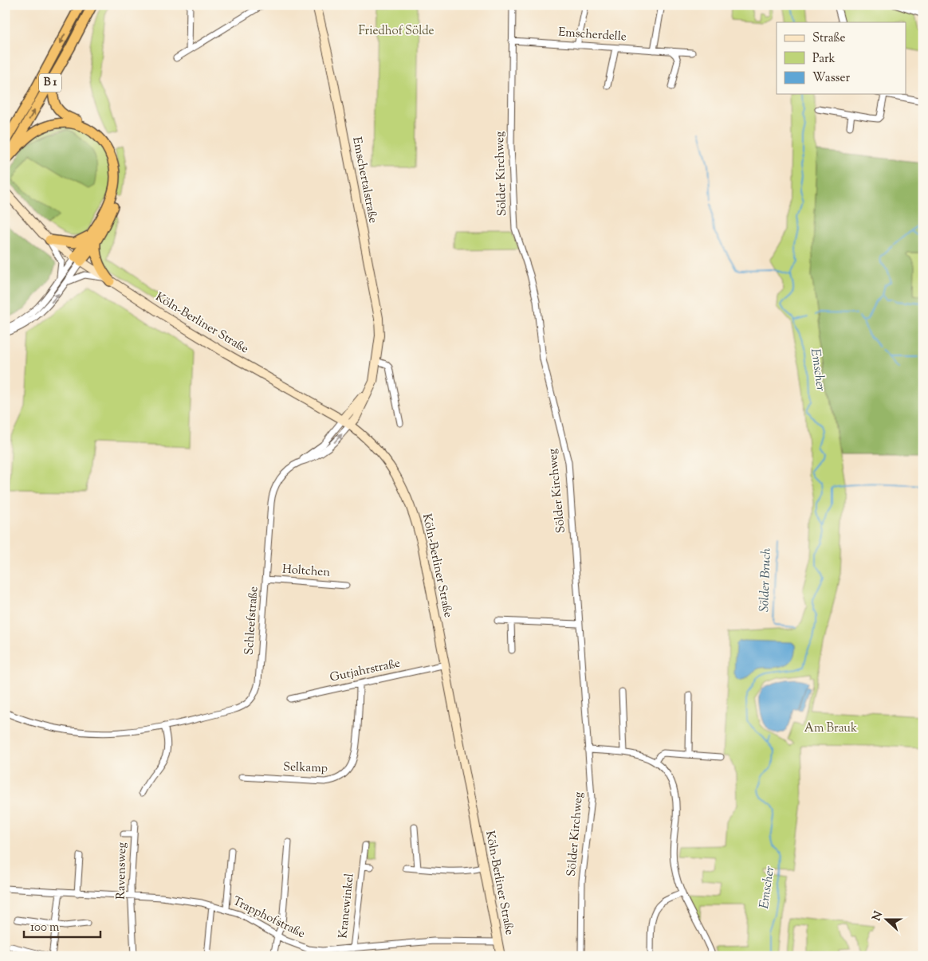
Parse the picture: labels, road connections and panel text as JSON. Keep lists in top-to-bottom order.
{
  "streets": {
    "highway": ["B 1"],
    "main road": ["Emschertalstraße", "Köln-Berliner Straße"],
    "street": [
      "Emscherdelle",
      "Sölder Kirchweg",
      "Holtchen",
      "Schleefstraße",
      "Gutjahrstraße",
      "Selkamp",
      "Ravensweg",
      "Kranewinkel",
      "Trapphofstraße"
    ]
  },
  "crossings": [
    ["Emscherdelle", "Sölder Kirchweg"],
    ["Emschertalstraße", "Köln-Berliner Straße"],
    ["Emschertalstraße", "Schleefstraße"],
    ["Köln-Berliner Straße", "Schleefstraße"],
    ["Köln-Berliner Straße", "Gutjahrstraße"],
    ["Köln-Berliner Straße", "Trapphofstraße"],
    ["Holtchen", "Schleefstraße"],
    ["Gutjahrstraße", "Selkamp"],
    ["Ravensweg", "Trapphofstraße"],
    ["Kranewinkel", "Trapphofstraße"]
  ],
  "water": ["Emscher", "Sölder Bruch"],
  "parks": ["Friedhof Sölde", "Am Brauk"],
  "legend": ["Straße", "Park", "Wasser"],
  "scale_bar": "100 m",
  "north": "left"
}
